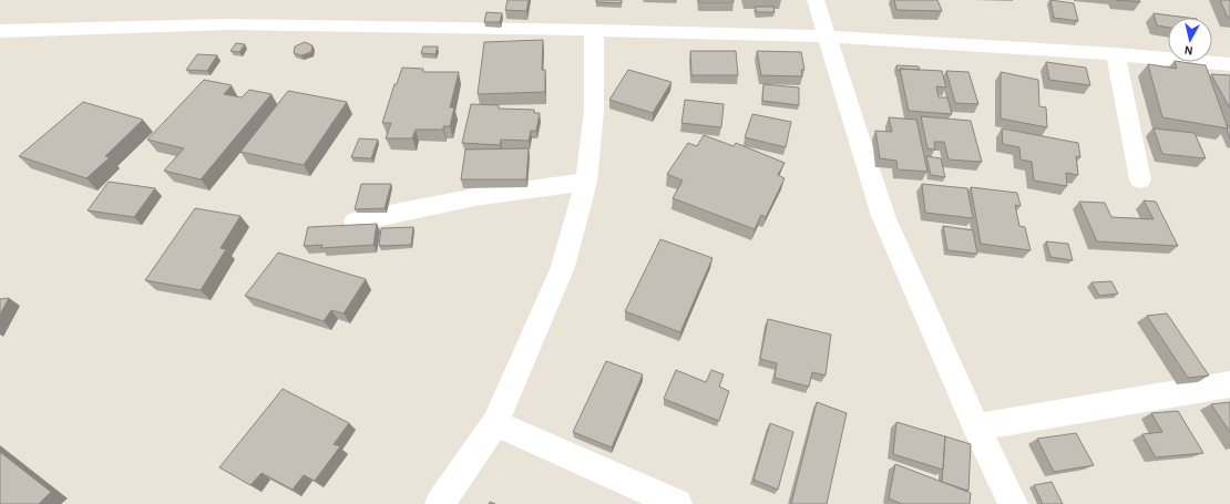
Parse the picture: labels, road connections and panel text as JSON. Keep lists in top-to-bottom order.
{
  "north": "bottom"
}
